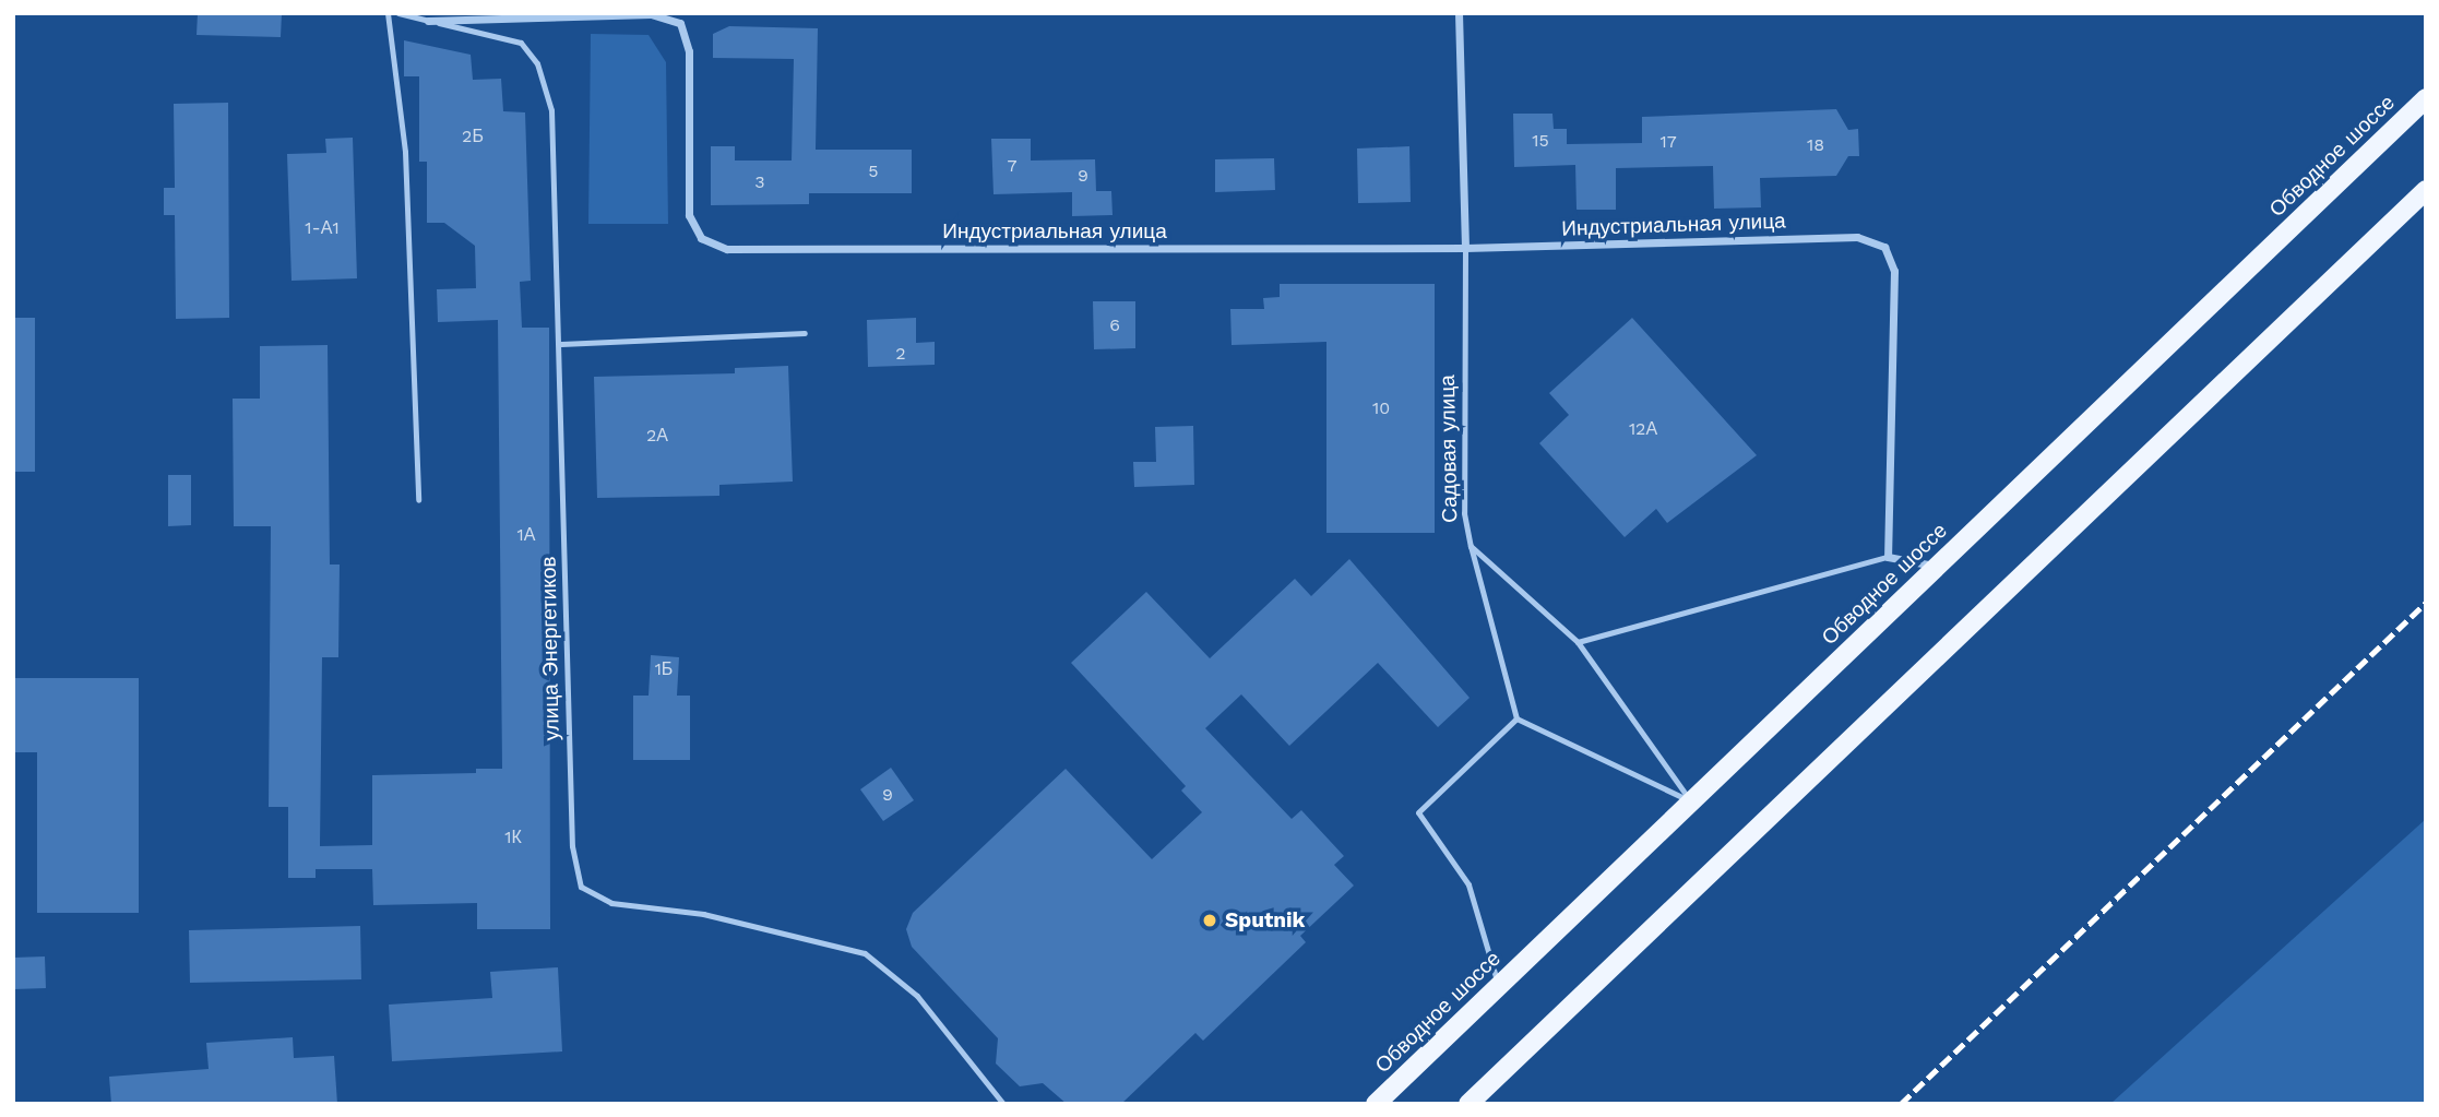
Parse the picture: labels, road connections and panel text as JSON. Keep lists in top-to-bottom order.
{
  "streets": {
    "main road": ["Обводное шоссе"],
    "street": ["Индустриальная улица", "Садовая улица"],
    "lane": ["улица Энергетиков"]
  },
  "crossings": [
    ["Обводное шоссе", "Садовая улица"],
    ["Индустриальная улица", "Садовая улица"],
    ["Индустриальная улица", "улица Энергетиков"]
  ],
  "places": ["Sputnik"],
  "house_numbers": [
    "2Б",
    "15",
    "17",
    "18",
    "7",
    "5",
    "9",
    "3",
    "1-А1",
    "6",
    "2",
    "10",
    "12А",
    "2А",
    "1А",
    "1Б",
    "9",
    "1К"
  ]
}
